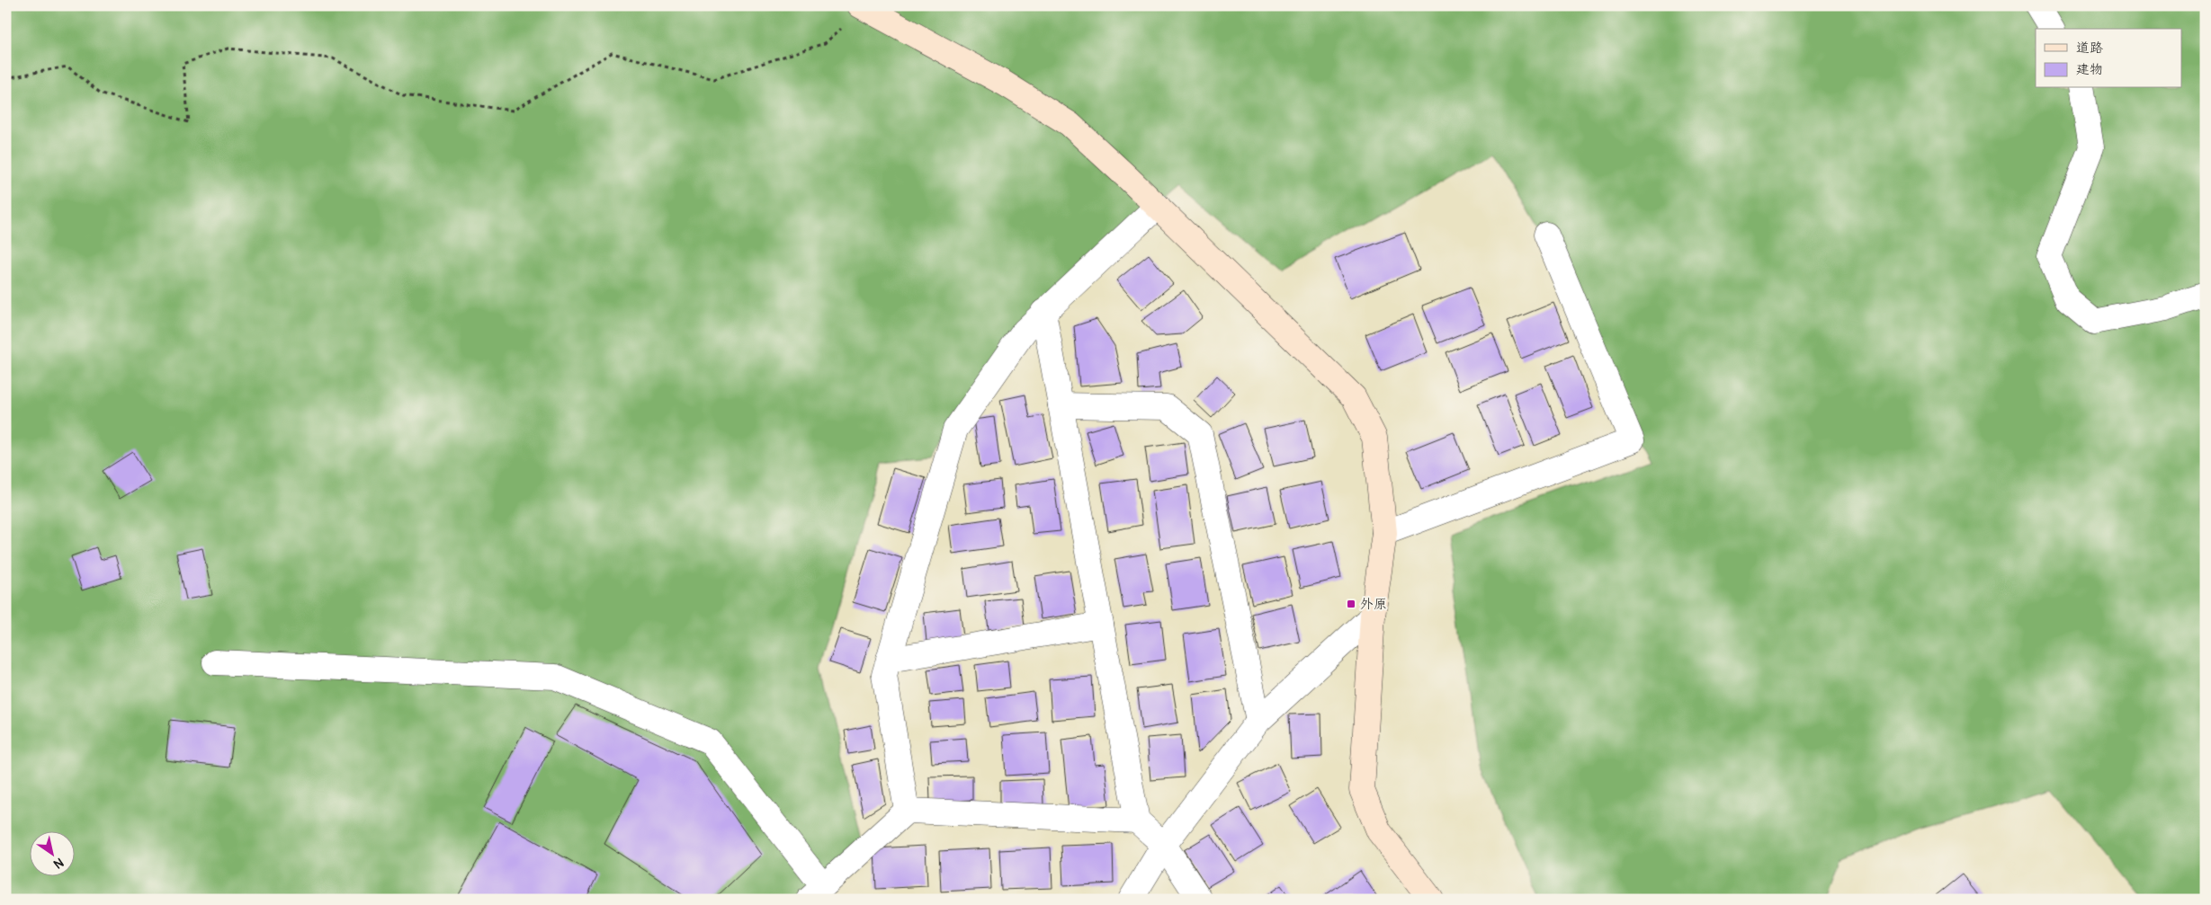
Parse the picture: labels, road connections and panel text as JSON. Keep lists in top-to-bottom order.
{
  "places": {
    "transit": ["外原"]
  },
  "legend": ["道路", "建物"],
  "north": "bottom right"
}
